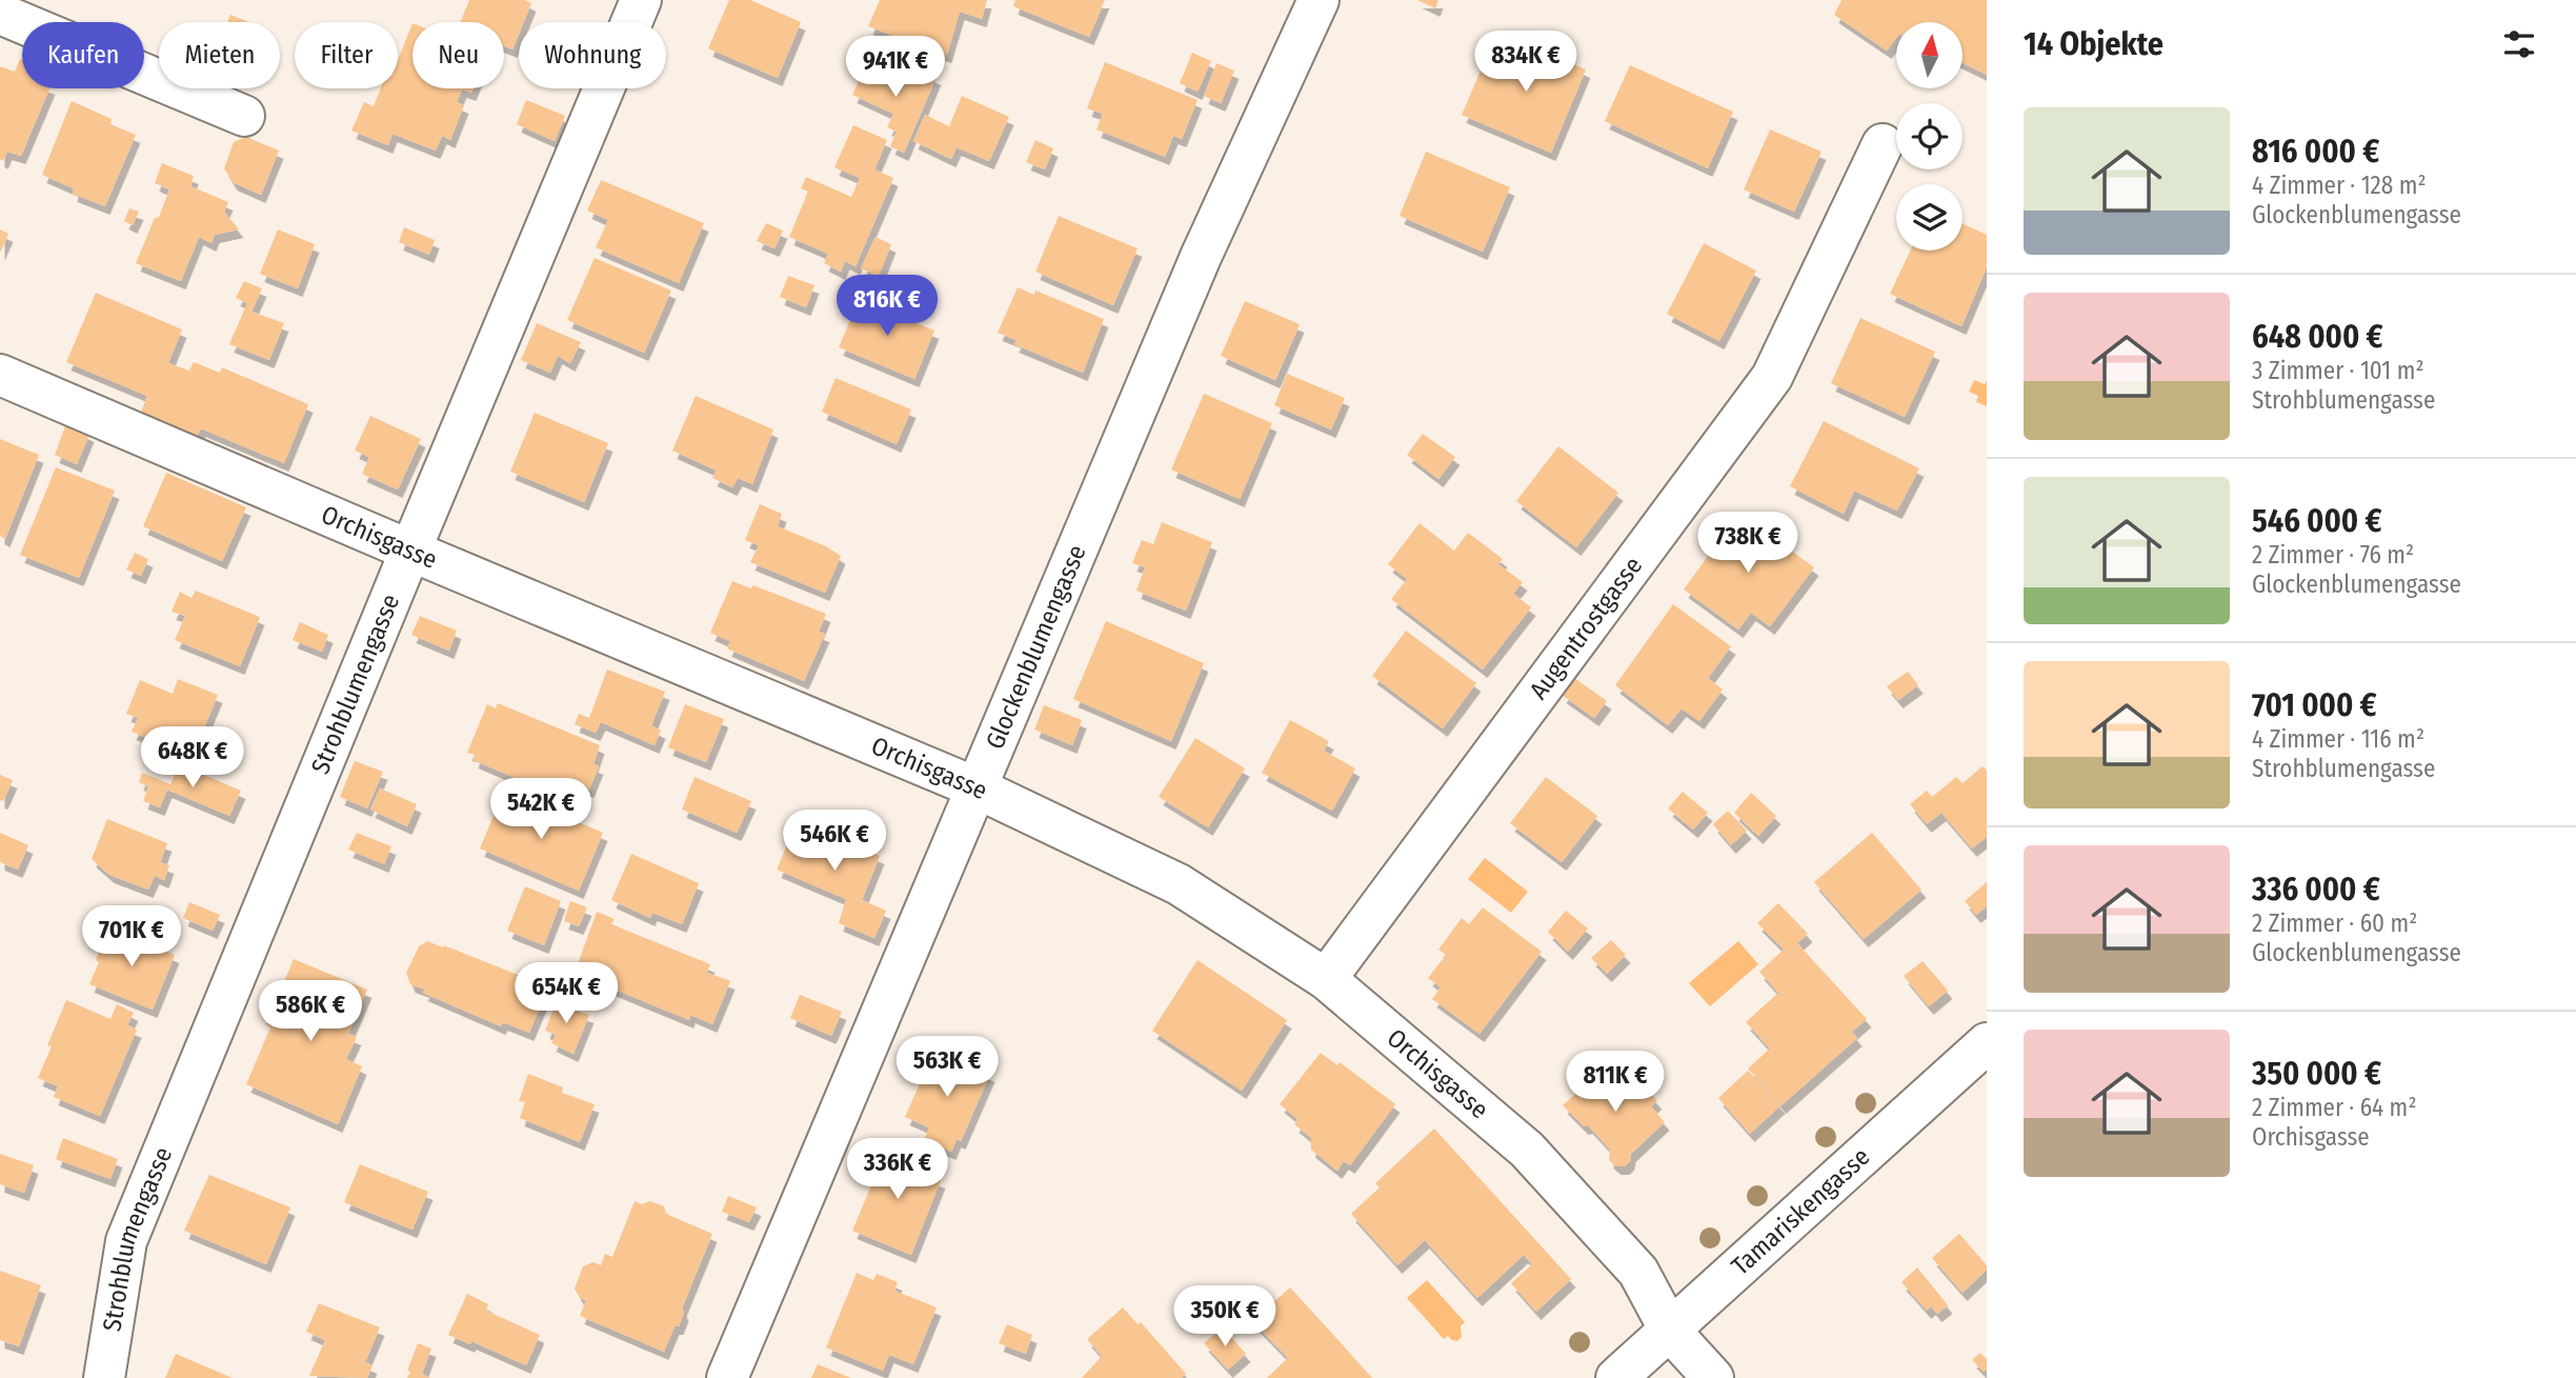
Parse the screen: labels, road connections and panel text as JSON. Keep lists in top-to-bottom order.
{
  "streets": {
    "street": [
      "Orchisgasse",
      "Augentrostgasse",
      "Glockenblumengasse",
      "Strohblumengasse",
      "Tamariskengasse"
    ]
  },
  "crossings": [
    ["Orchisgasse", "Augentrostgasse"],
    ["Orchisgasse", "Glockenblumengasse"],
    ["Orchisgasse", "Strohblumengasse"],
    ["Orchisgasse", "Tamariskengasse"]
  ],
  "north": "top",
  "page": {
    "heading": "14 Objekte",
    "chip": [
      "Kaufen",
      "Mieten",
      "Filter",
      "Neu",
      "Wohnung"
    ],
    "price": [
      "834K €",
      "941K €",
      "816K €",
      "738K €",
      "648K €",
      "542K €",
      "546K €",
      "701K €",
      "654K €",
      "586K €",
      "563K €",
      "811K €",
      "336K €",
      "350K €"
    ],
    "list": [
      {
        "name": "816 000 €",
        "note": "4 Zimmer · 128 m² · Glockenblumengasse"
      },
      {
        "name": "648 000 €",
        "note": "3 Zimmer · 101 m² · Strohblumengasse"
      },
      {
        "name": "546 000 €",
        "note": "2 Zimmer · 76 m² · Glockenblumengasse"
      },
      {
        "name": "701 000 €",
        "note": "4 Zimmer · 116 m² · Strohblumengasse"
      },
      {
        "name": "336 000 €",
        "note": "2 Zimmer · 60 m² · Glockenblumengasse"
      },
      {
        "name": "350 000 €",
        "note": "2 Zimmer · 64 m² · Orchisgasse"
      }
    ]
  }
}
